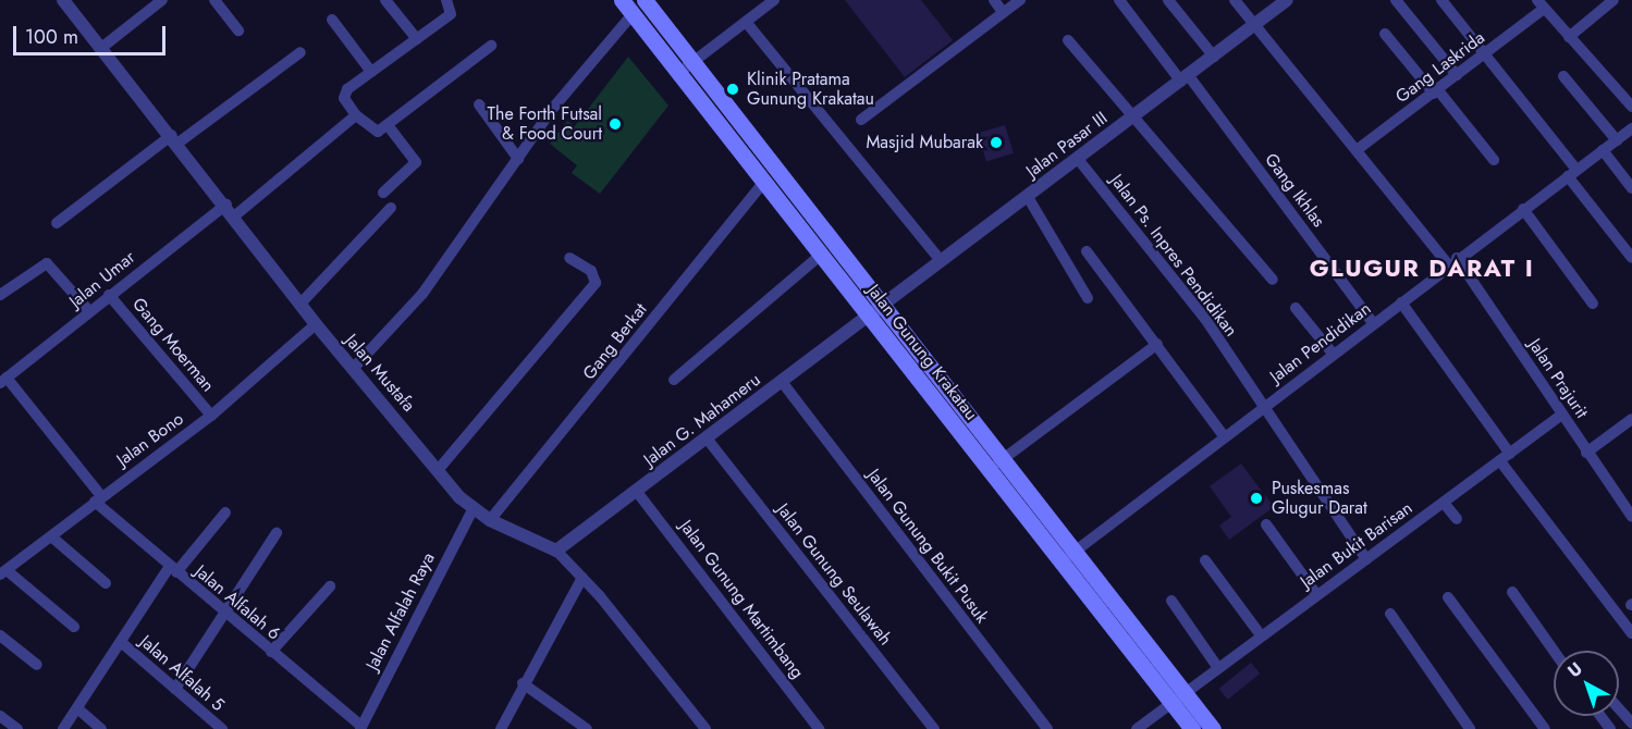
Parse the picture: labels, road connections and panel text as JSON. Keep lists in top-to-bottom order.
{
  "streets": {
    "main road": ["Jalan Gunung Krakatau"],
    "street": [
      "Gang Laskrida",
      "Jalan Pasar III",
      "Gang Ikhlas",
      "Jalan Ps. Inpres Pendidikan",
      "Jalan Umar",
      "Gang Berkat",
      "Jalan Pendidikan",
      "Gang Moerman",
      "Jalan Mustafa",
      "Jalan Prajurit",
      "Jalan G. Mahameru",
      "Jalan Bono",
      "Jalan Bukit Barisan",
      "Jalan Gunung Bukit Pusuk",
      "Jalan Gunung Seulawah",
      "Jalan Gunung Martimbang",
      "Jalan Alfalah 6",
      "Jalan Alfalah Raya",
      "Jalan Alfalah 5"
    ]
  },
  "crossings": [
    ["Gang Laskrida", "Jalan Prajurit"],
    ["Jalan Pasar III", "Gang Ikhlas"],
    ["Jalan Pasar III", "Jalan Ps. Inpres Pendidikan"],
    ["Jalan Pasar III", "Jalan Gunung Krakatau"],
    ["Jalan Pasar III", "Jalan Prajurit"],
    ["Jalan Pasar III", "Jalan G. Mahameru"],
    ["Gang Ikhlas", "Jalan Pendidikan"],
    ["Jalan Ps. Inpres Pendidikan", "Jalan Pendidikan"],
    ["Jalan Ps. Inpres Pendidikan", "Jalan Bukit Barisan"],
    ["Jalan Umar", "Gang Moerman"],
    ["Jalan Umar", "Jalan Mustafa"],
    ["Jalan Umar", "Jalan Alfalah 6"],
    ["Gang Berkat", "Jalan Gunung Krakatau"],
    ["Gang Berkat", "Jalan Mustafa"],
    ["Jalan Pendidikan", "Jalan Gunung Krakatau"],
    ["Jalan Pendidikan", "Jalan Prajurit"],
    ["Gang Moerman", "Jalan Bono"],
    ["Jalan Gunung Krakatau", "Jalan G. Mahameru"],
    ["Jalan Gunung Krakatau", "Jalan Bukit Barisan"],
    ["Jalan Mustafa", "Jalan G. Mahameru"],
    ["Jalan Mustafa", "Jalan Bono"],
    ["Jalan Mustafa", "Jalan Alfalah Raya"],
    ["Jalan Prajurit", "Jalan Bukit Barisan"],
    ["Jalan G. Mahameru", "Jalan Gunung Bukit Pusuk"],
    ["Jalan G. Mahameru", "Jalan Gunung Seulawah"],
    ["Jalan G. Mahameru", "Jalan Gunung Martimbang"],
    ["Jalan Bono", "Jalan Alfalah 6"],
    ["Jalan Alfalah 6", "Jalan Alfalah Raya"]
  ],
  "districts": ["GLUGUR DARAT I"],
  "places": [
    "Klinik Pratama Gunung Krakatau",
    "The Forth Futsal & Food Court",
    "Masjid Mubarak",
    "Puskesmas Glugur Darat"
  ],
  "scale_bar": "100 m",
  "north": "top left"
}
